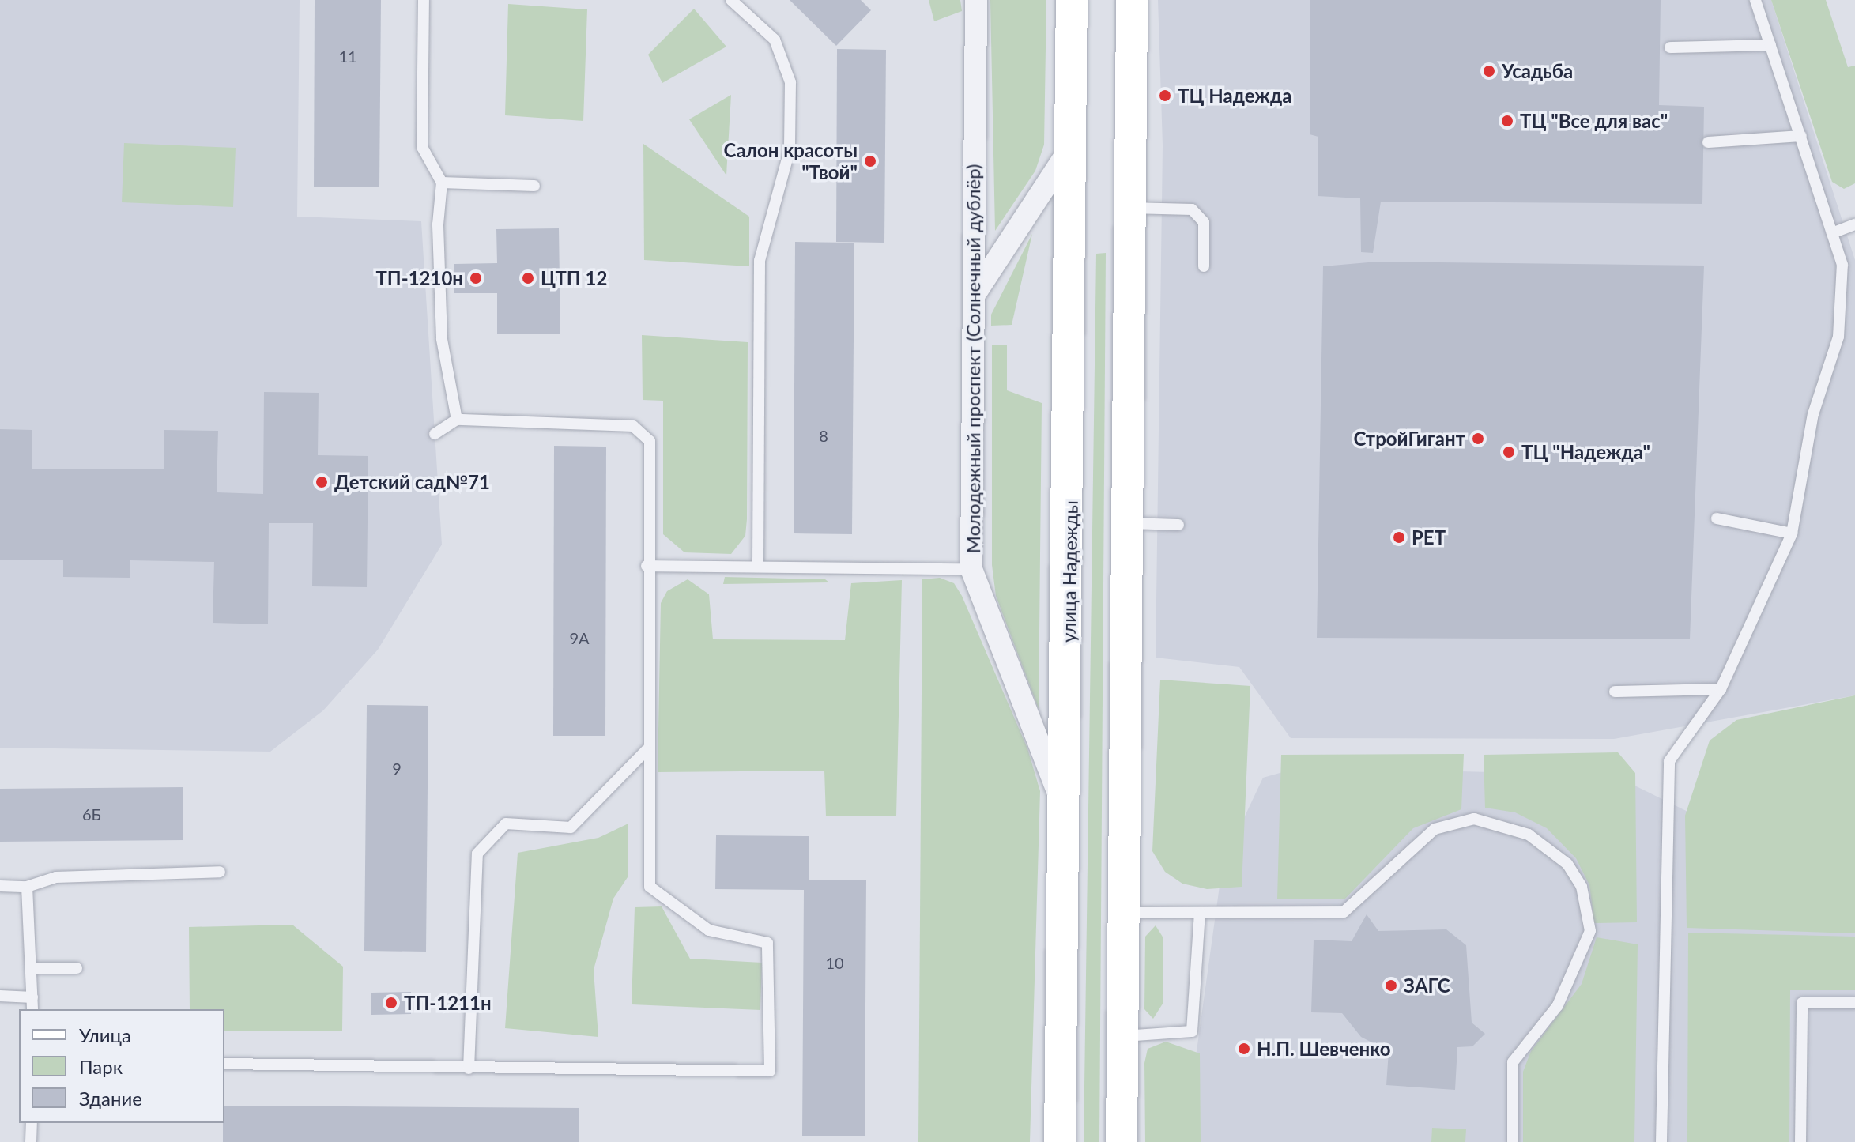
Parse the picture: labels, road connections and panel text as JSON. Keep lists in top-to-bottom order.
{
  "streets": {
    "main road": ["улица Надежды"],
    "street": ["Молодежный проспект (Солнечный дублёр)"]
  },
  "crossings": [
    ["Молодежный проспект (Солнечный дублёр)", "улица Надежды"]
  ],
  "places": [
    "Усадьба",
    "ТЦ Надежда",
    "ТЦ \"Все для вас\"",
    "Салон красоты \"Твой\"",
    "ТП-1210н",
    "ЦТП 12",
    "СтройГигант",
    "ТЦ \"Надежда\"",
    "Детский сад№71",
    "РЕТ",
    "ЗАГС",
    "ТП-1211н",
    "Н.П. Шевченко"
  ],
  "house_numbers": [
    "11",
    "8",
    "9А",
    "9",
    "6Б",
    "10"
  ],
  "legend": ["Улица", "Парк", "Здание"]
}
